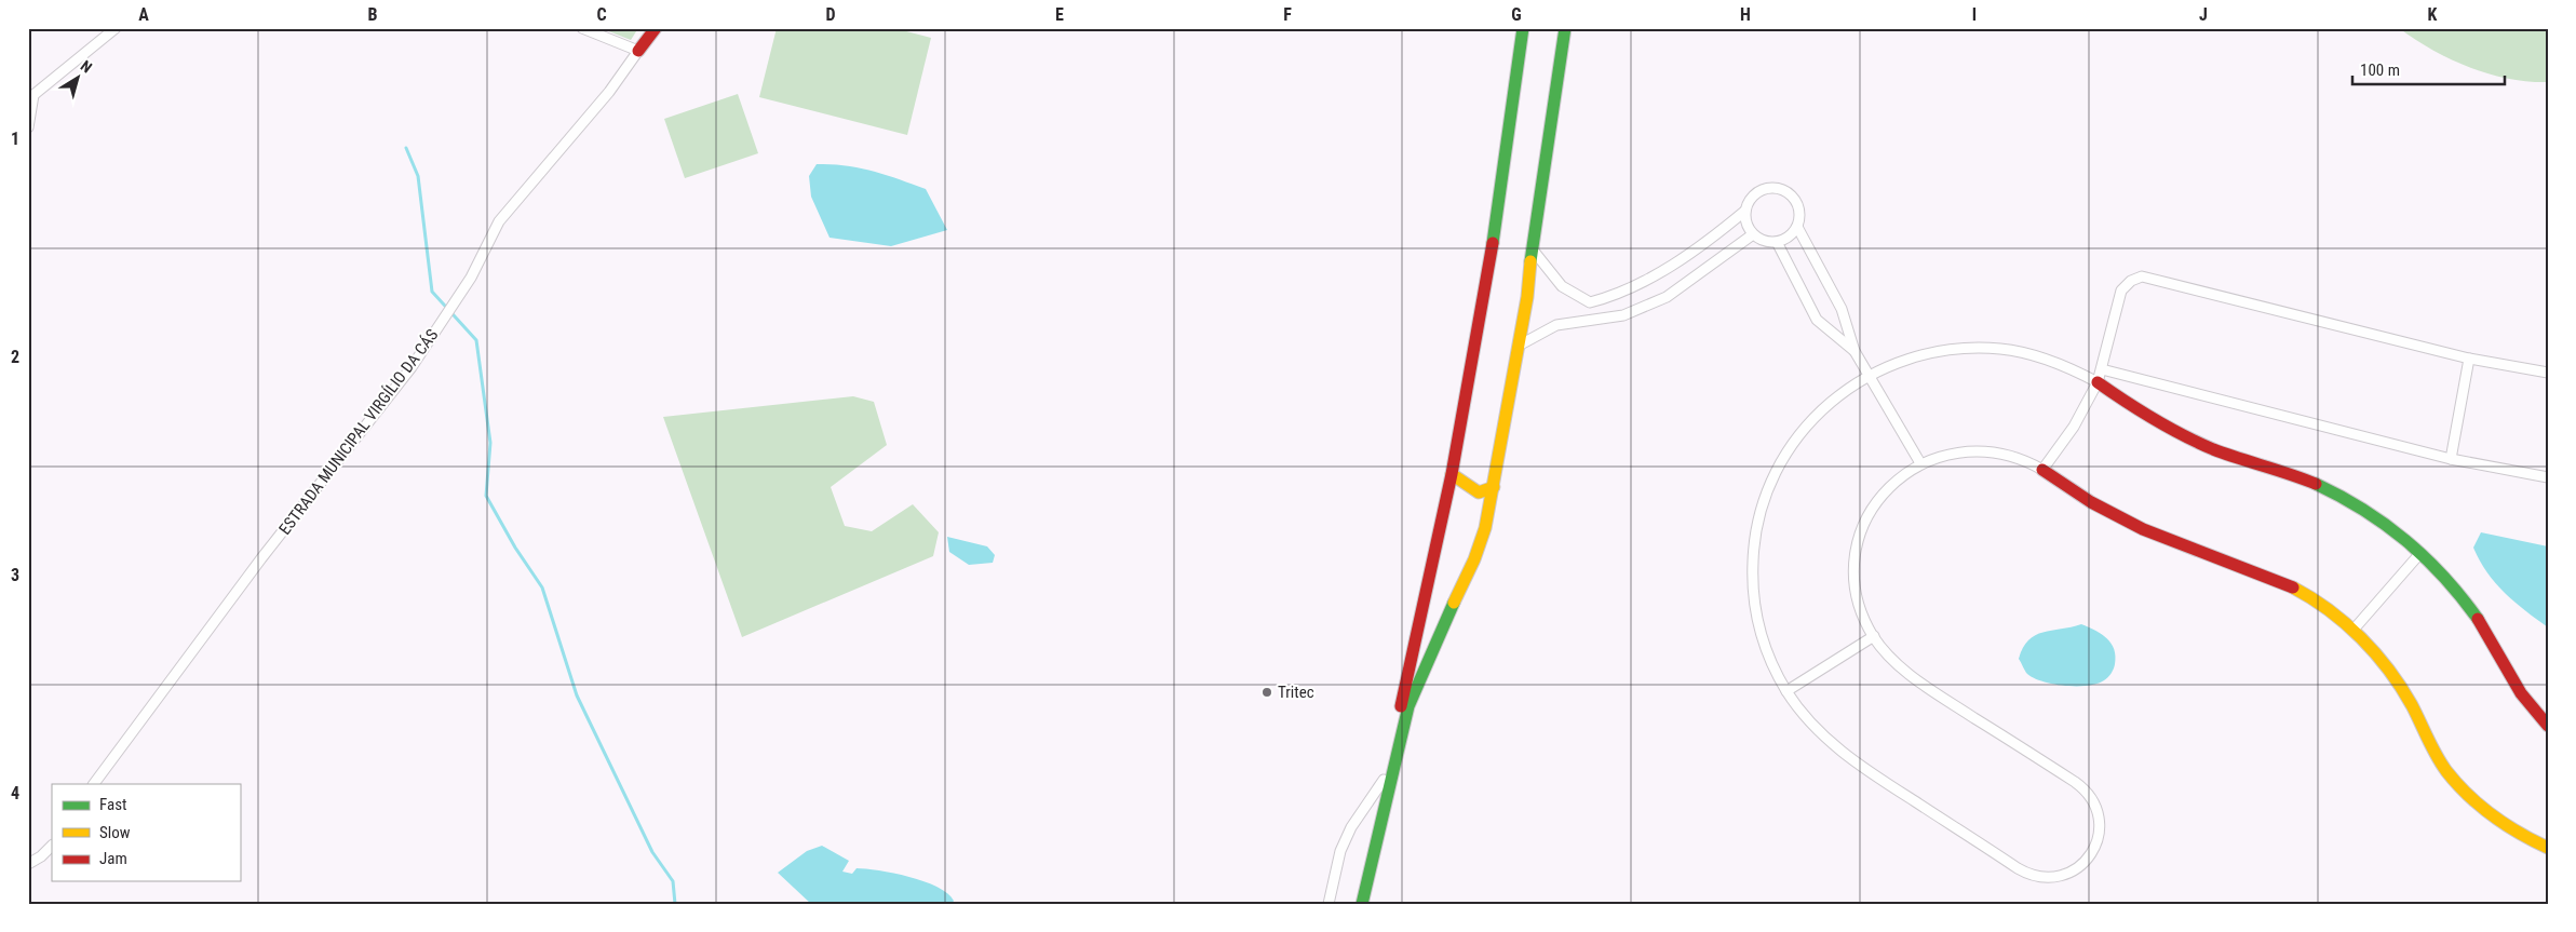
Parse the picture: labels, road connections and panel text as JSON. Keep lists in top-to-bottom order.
{
  "streets": {
    "street": ["ESTRADA MUNICIPAL VIRGÍLIO DA CÁS"]
  },
  "places": ["Tritec"],
  "legend": ["Fast", "Slow", "Jam"],
  "scale_bar": "100 m",
  "north": "top right",
  "grid": {
    "columns": [
      "A",
      "B",
      "C",
      "D",
      "E",
      "F",
      "G",
      "H",
      "I",
      "J",
      "K"
    ],
    "rows": [
      "1",
      "2",
      "3",
      "4"
    ]
  }
}
